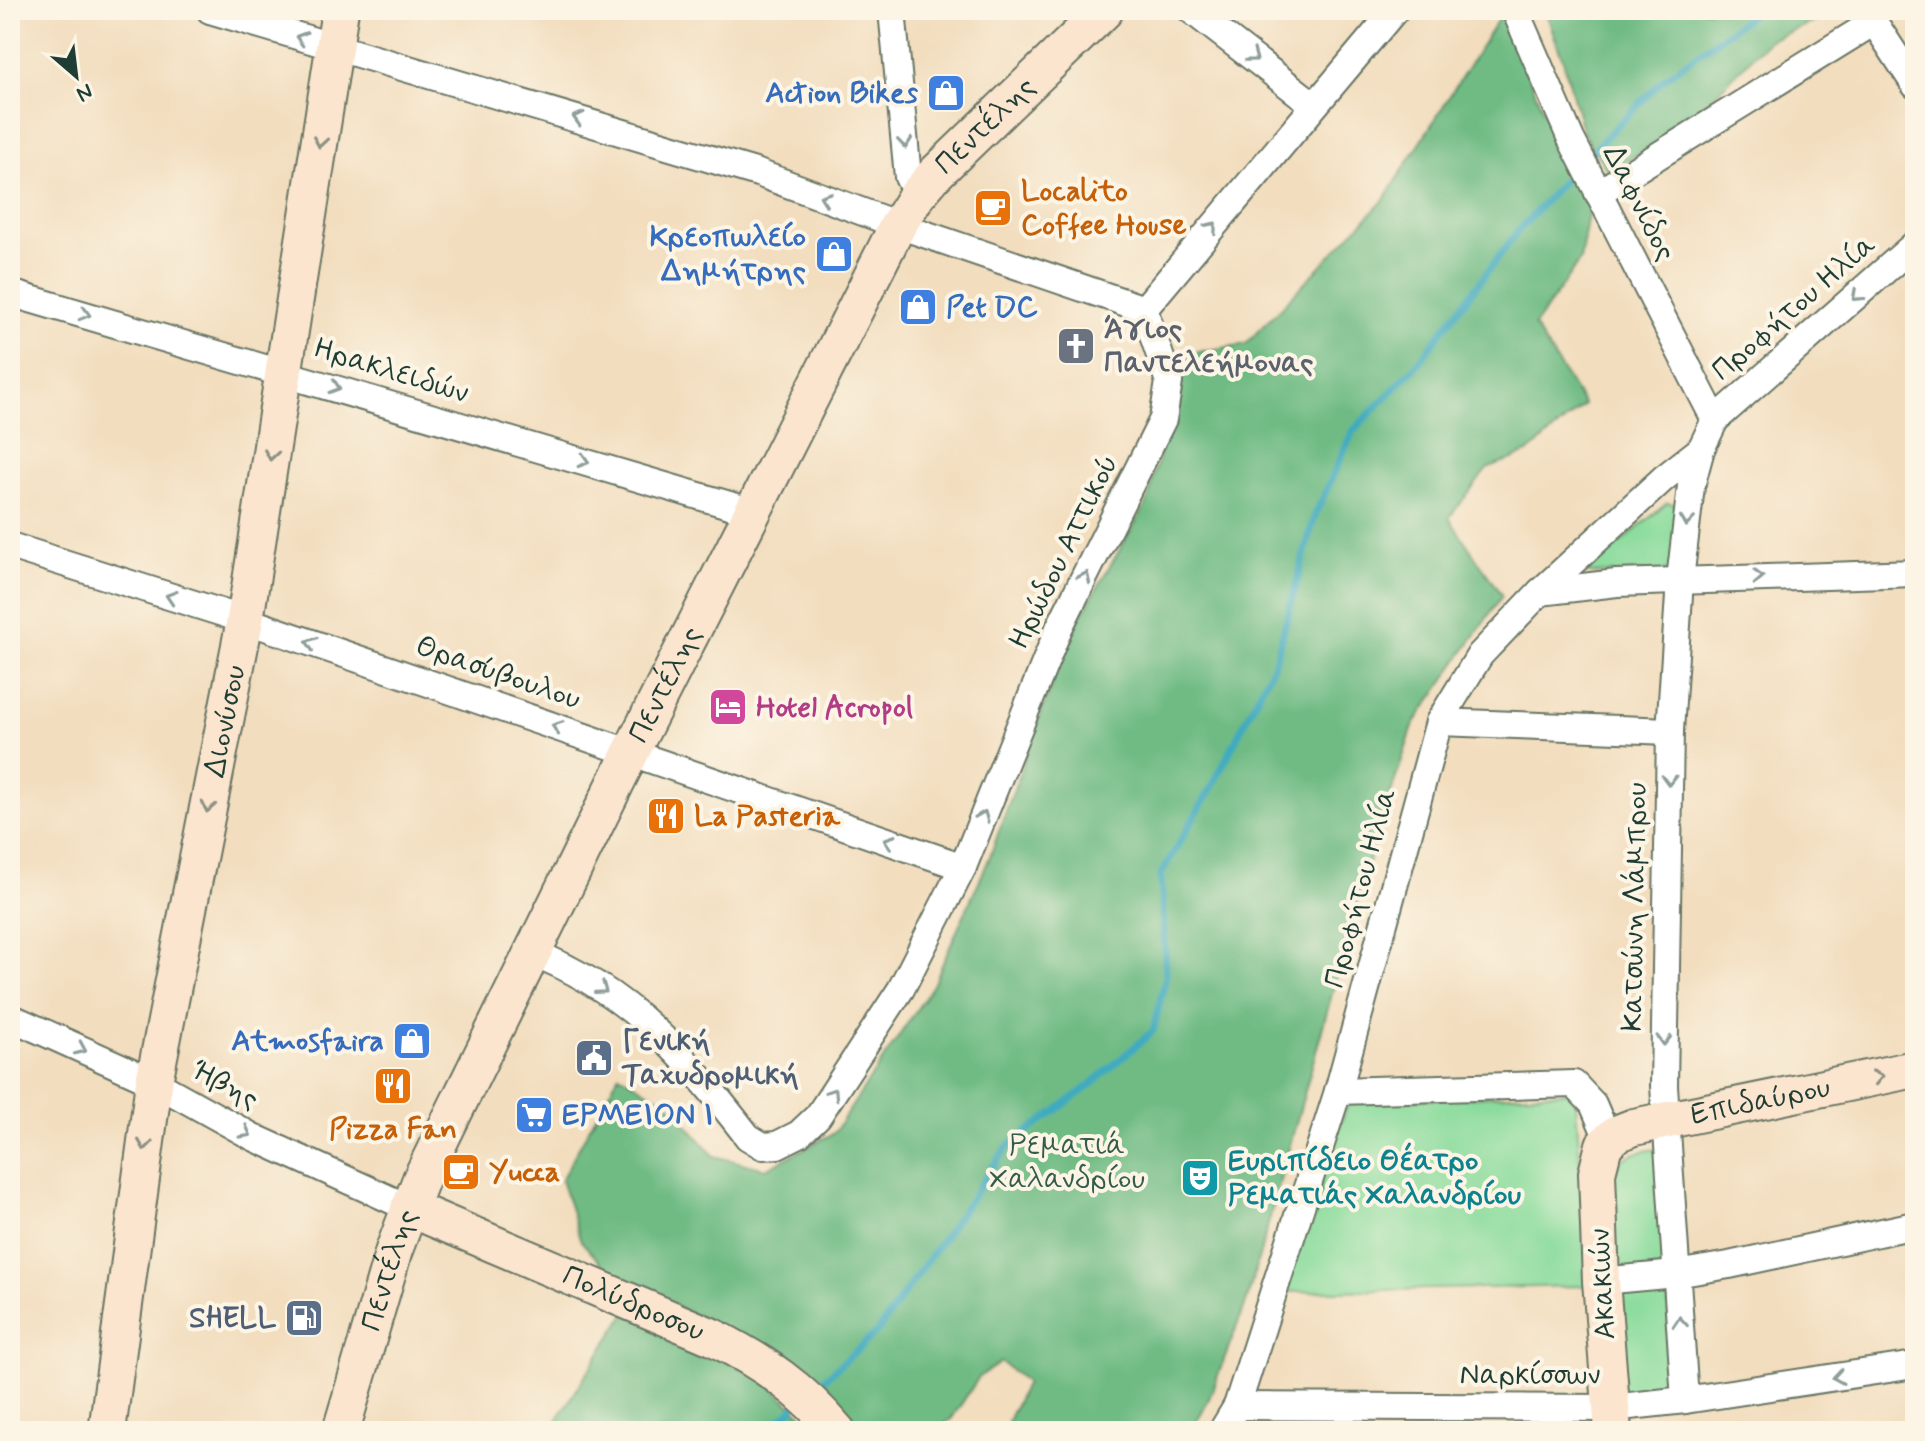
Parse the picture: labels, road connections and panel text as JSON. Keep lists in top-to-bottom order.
{
  "streets": {
    "street": [
      "Πεντέλης",
      "Δαφνίδος",
      "Προφήτου Ηλία",
      "Ηρακλειδών",
      "Ηρώδου Αττικού",
      "Θρασύβουλου",
      "Διονύσου",
      "Κατσώνη Λάμπρου",
      "Ήβης",
      "Επιδαύρου",
      "Ακακιών",
      "Πολύδροσου",
      "Ναρκίσσων"
    ]
  },
  "crossings": [
    ["Πεντέλης", "Ηρακλειδών"],
    ["Πεντέλης", "Ηρώδου Αττικού"],
    ["Πεντέλης", "Θρασύβουλου"],
    ["Πεντέλης", "Ήβης"],
    ["Πεντέλης", "Πολύδροσου"],
    ["Δαφνίδος", "Προφήτου Ηλία"],
    ["Δαφνίδος", "Κατσώνη Λάμπρου"],
    ["Προφήτου Ηλία", "Κατσώνη Λάμπρου"],
    ["Προφήτου Ηλία", "Ναρκίσσων"],
    ["Ηρακλειδών", "Διονύσου"],
    ["Ηρώδου Αττικού", "Θρασύβουλου"],
    ["Θρασύβουλου", "Διονύσου"],
    ["Διονύσου", "Ήβης"],
    ["Κατσώνη Λάμπρου", "Επιδαύρου"],
    ["Κατσώνη Λάμπρου", "Ναρκίσσων"],
    ["Ήβης", "Πολύδροσου"],
    ["Επιδαύρου", "Ακακιών"],
    ["Ακακιών", "Ναρκίσσων"]
  ],
  "one_way": [
    "Ηρακλειδών",
    "Θρασύβουλου",
    "Διονύσου",
    "Ήβης"
  ],
  "parks": ["Ρεματιά Χαλανδρίου"],
  "places": {
    "shop": [
      "Action Bikes",
      "Κρεοπωλείο Δημήτρης",
      "Pet DC",
      "Atmosfaira"
    ],
    "cafe": ["Localito Coffee House", "Yucca"],
    "church": ["Άγιος Παντελεήμονας"],
    "hotel": ["Hotel Acropol"],
    "restaurant": ["La Pasteria", "Pizza Fan"],
    "public building": ["Γενική Ταχυδρομική"],
    "supermarket": ["ΕΡΜΕΙΟΝ Ι"],
    "theatre": ["Ευριπίδειο Θέατρο Ρεματιάς Χαλανδρίου"],
    "fuel station": ["SHELL"]
  },
  "north": "bottom right"
}
